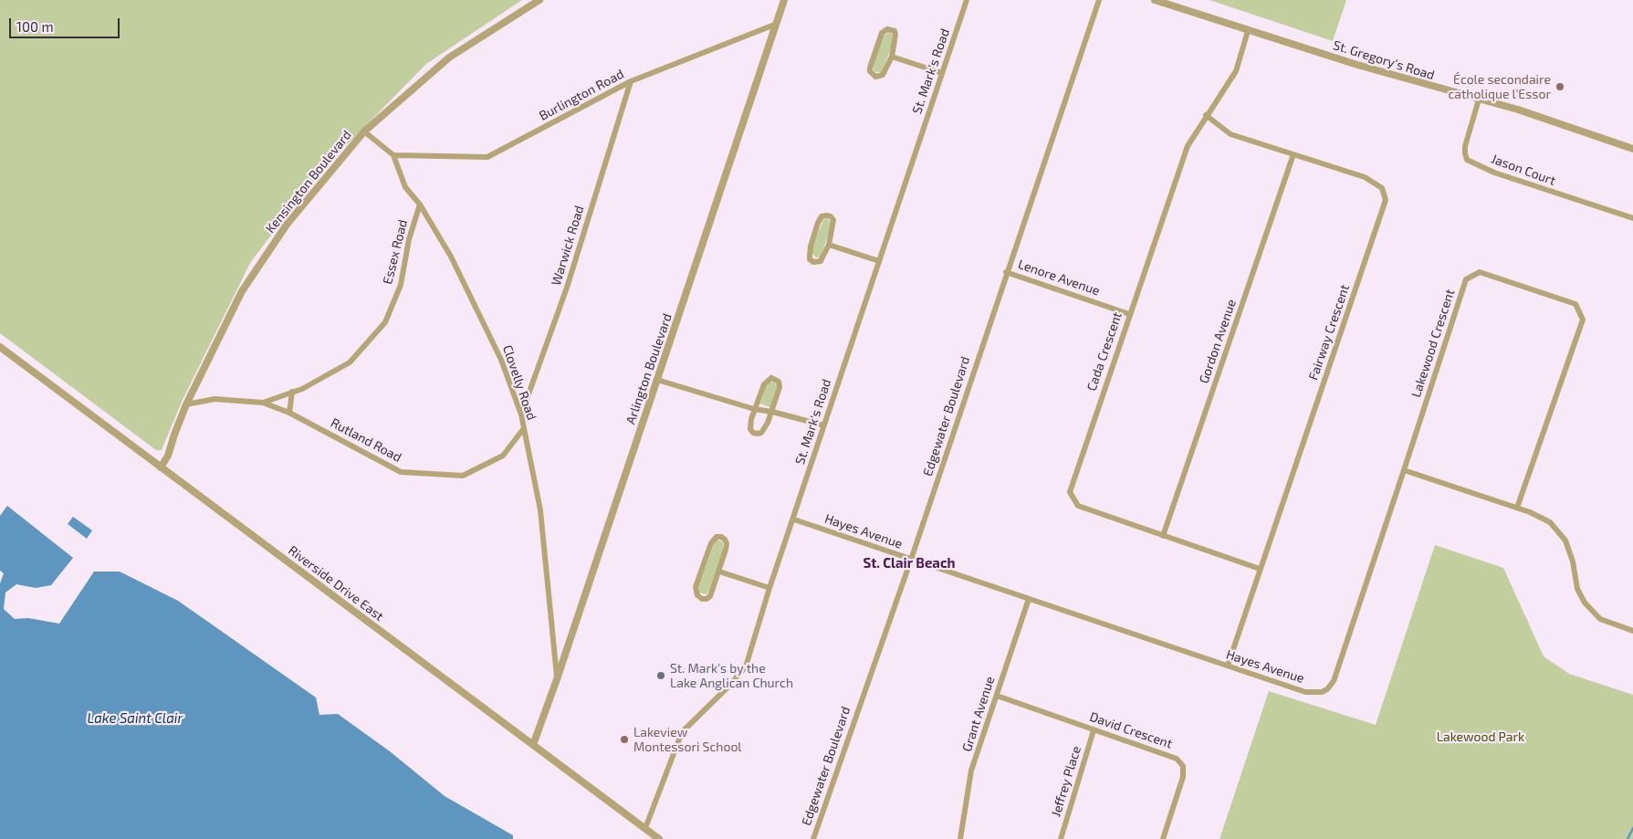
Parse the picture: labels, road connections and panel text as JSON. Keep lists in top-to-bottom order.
{
  "streets": {
    "street": [
      "St. Gregory's Road",
      "St. Mark's Road",
      "Burlington Road",
      "Jason Court",
      "Kensington Boulevard",
      "Warwick Road",
      "Essex Road",
      "Lenore Avenue",
      "Fairway Crescent",
      "Gordon Avenue",
      "Lakewood Crescent",
      "Cada Crescent",
      "Arlington Boulevard",
      "Clovelly Road",
      "Edgewater Boulevard",
      "Rutland Road",
      "Hayes Avenue",
      "Riverside Drive East",
      "Grant Avenue",
      "David Crescent",
      "Jeffrey Place"
    ]
  },
  "crossings": [
    ["St. Gregory's Road", "Jason Court"],
    ["St. Gregory's Road", "Cada Crescent"],
    ["St. Mark's Road", "Hayes Avenue"],
    ["St. Mark's Road", "Riverside Drive East"],
    ["Burlington Road", "Warwick Road"],
    ["Burlington Road", "Arlington Boulevard"],
    ["Burlington Road", "Clovelly Road"],
    ["Kensington Boulevard", "Rutland Road"],
    ["Kensington Boulevard", "Riverside Drive East"],
    ["Warwick Road", "Clovelly Road"],
    ["Essex Road", "Clovelly Road"],
    ["Essex Road", "Rutland Road"],
    ["Lenore Avenue", "Cada Crescent"],
    ["Lenore Avenue", "Edgewater Boulevard"],
    ["Fairway Crescent", "Gordon Avenue"],
    ["Fairway Crescent", "Cada Crescent"],
    ["Fairway Crescent", "Hayes Avenue"],
    ["Gordon Avenue", "Cada Crescent"],
    ["Lakewood Crescent", "Hayes Avenue"],
    ["Arlington Boulevard", "Clovelly Road"],
    ["Arlington Boulevard", "Riverside Drive East"],
    ["Clovelly Road", "Rutland Road"],
    ["Edgewater Boulevard", "Hayes Avenue"],
    ["Hayes Avenue", "Grant Avenue"],
    ["Grant Avenue", "David Crescent"],
    ["David Crescent", "Jeffrey Place"]
  ],
  "districts": ["St. Clair Beach"],
  "water": ["Lake Saint Clair"],
  "parks": ["Lakewood Park"],
  "places": ["École secondaire catholique l'Essor", "St. Mark's by the Lake Anglican Church", "Lakeview Montessori School"],
  "scale_bar": "100 m"
}
